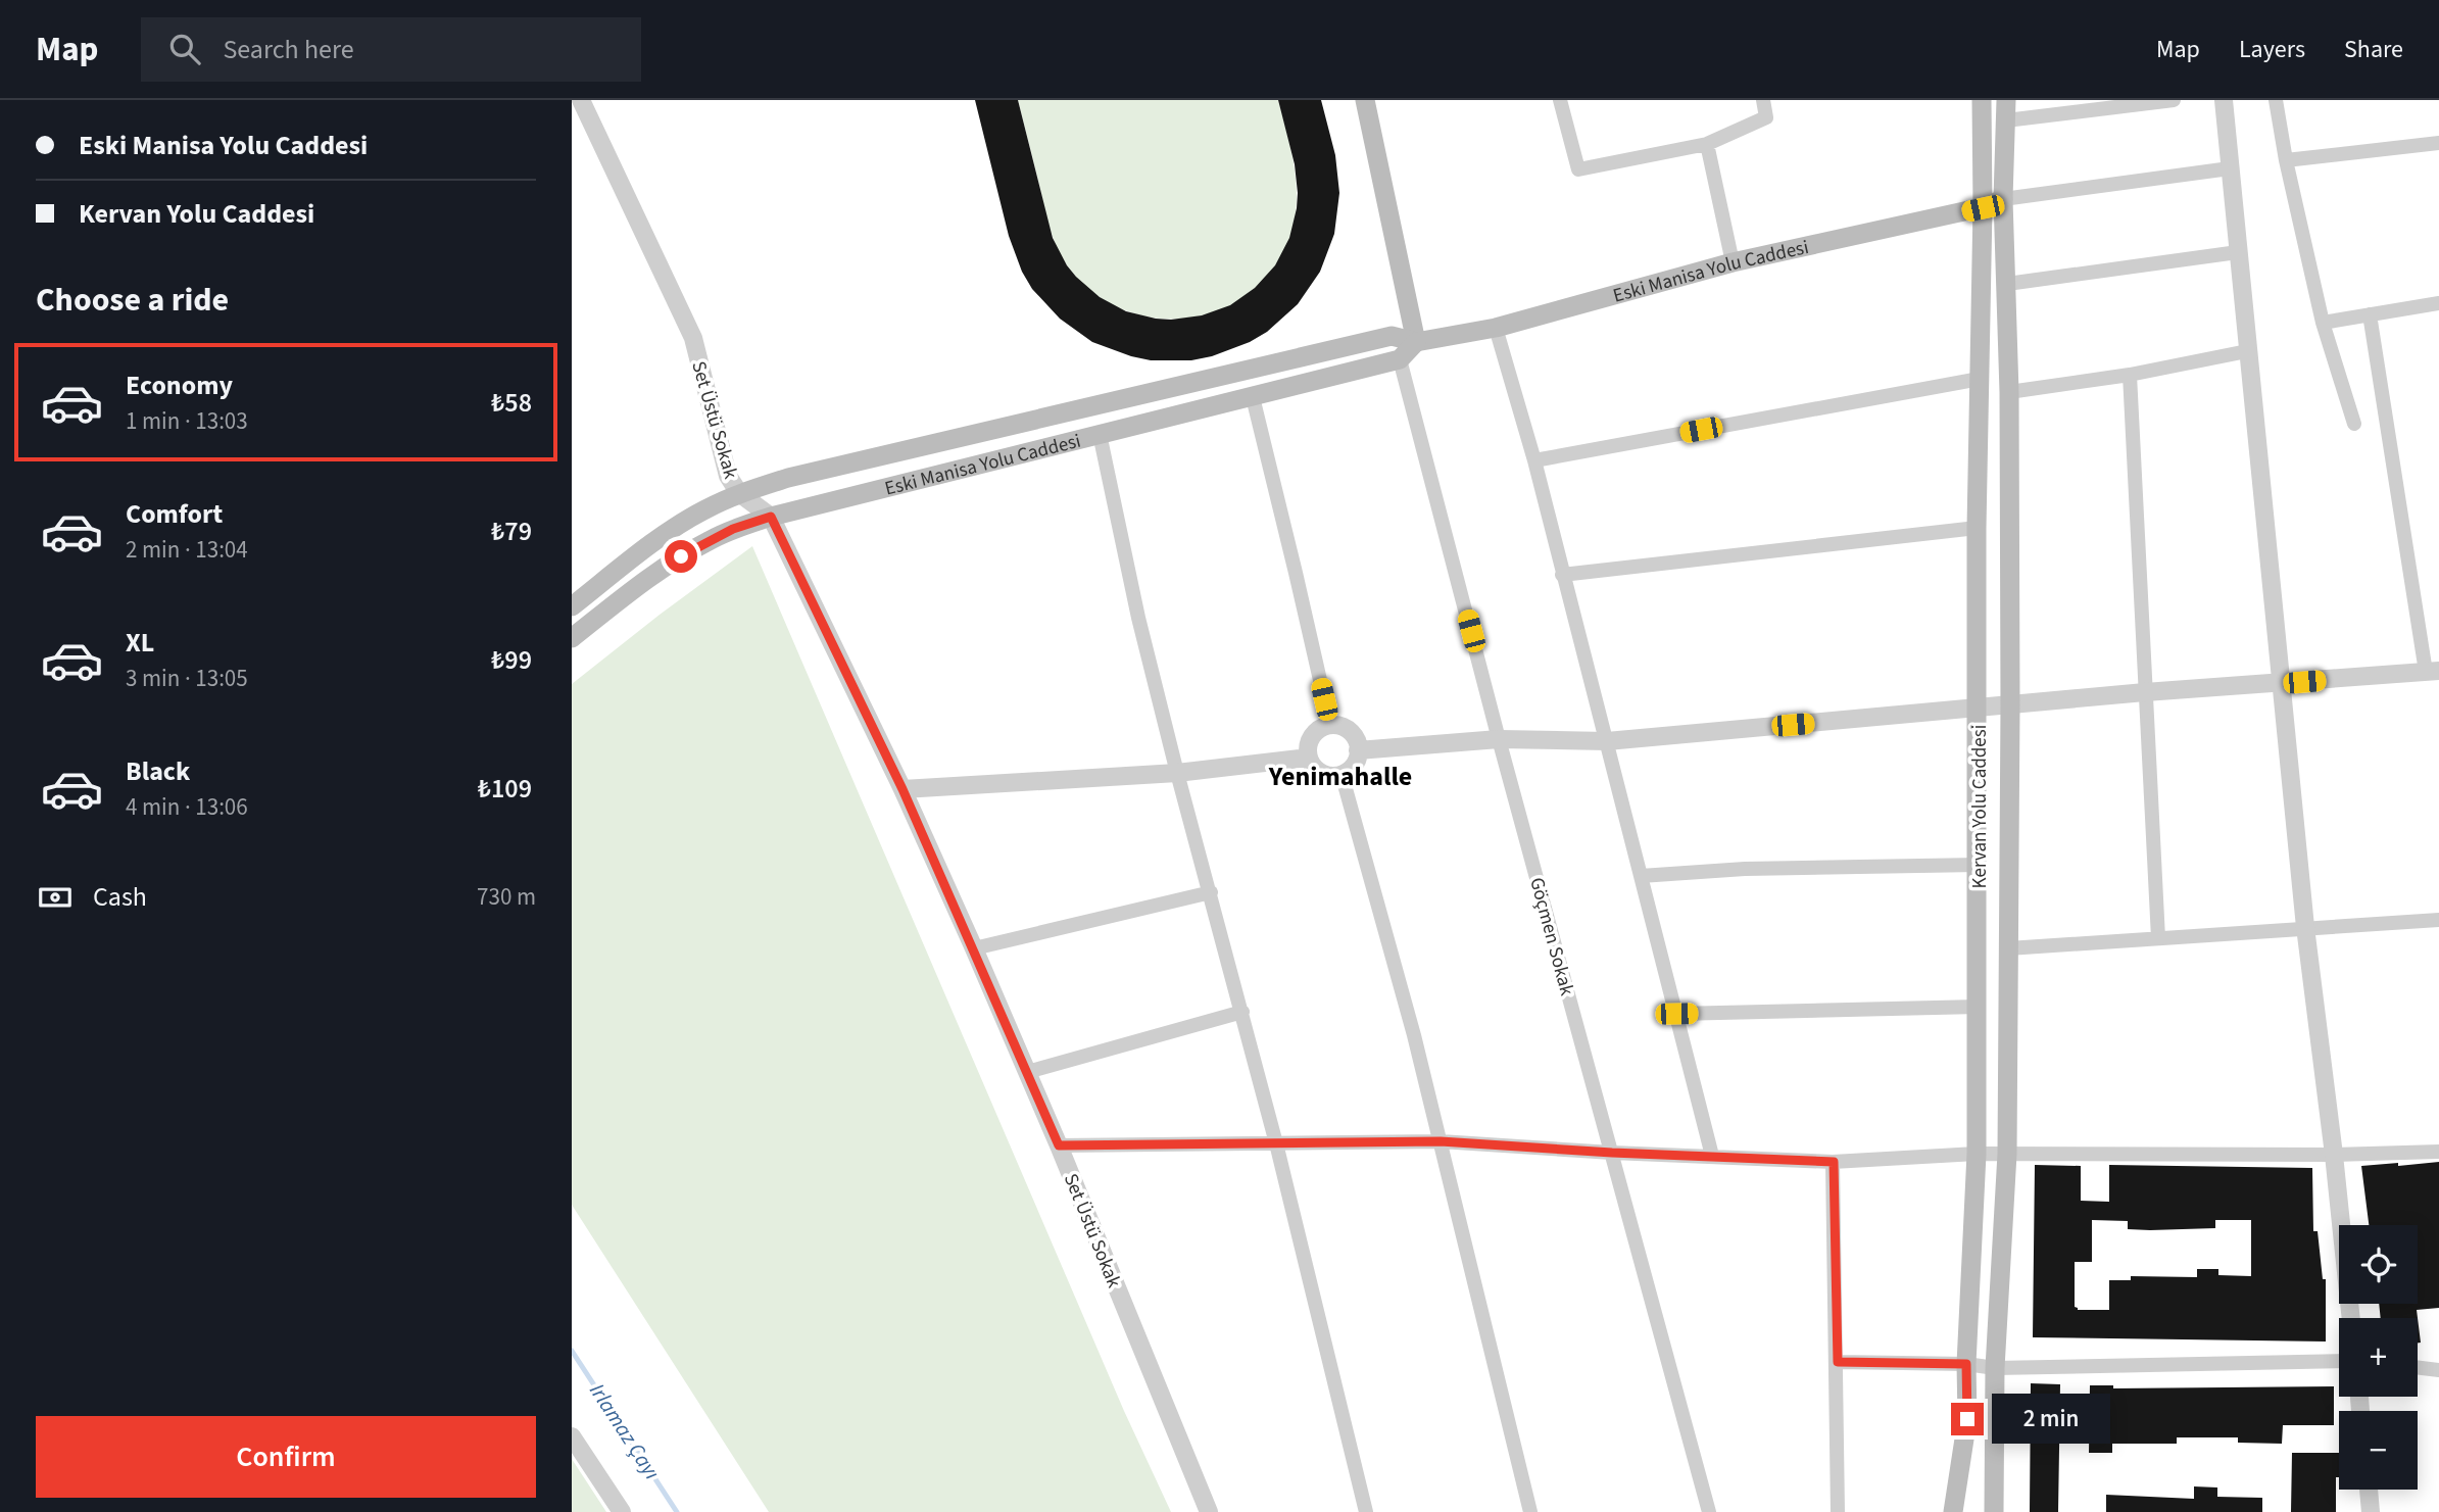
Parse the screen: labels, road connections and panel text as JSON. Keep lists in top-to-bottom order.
{
  "streets": {
    "main road": ["Eski Manisa Yolu Caddesi", "Kervan Yolu Caddesi"],
    "street": ["Set Üstü Sokak", "Göçmen Sokak"]
  },
  "crossings": [
    ["Eski Manisa Yolu Caddesi", "Set Üstü Sokak"],
    ["Eski Manisa Yolu Caddesi", "Kervan Yolu Caddesi"],
    ["Eski Manisa Yolu Caddesi", "Göçmen Sokak"]
  ],
  "districts": ["Yenimahalle"],
  "water": ["Irlamaz Çayı"],
  "page": {
    "header": "Map",
    "search": "Search here",
    "nav": ["Map", "Layers", "Share"],
    "banner": ["Eski Manisa Yolu Caddesi", "Kervan Yolu Caddesi"],
    "heading": "Choose a ride",
    "list": [
      {
        "name": "Economy",
        "note": "1 min · 13:03",
        "value": "₺58"
      },
      {
        "name": "Comfort",
        "note": "2 min · 13:04",
        "value": "₺79"
      },
      {
        "name": "XL",
        "note": "3 min · 13:05",
        "value": "₺99"
      },
      {
        "name": "Black",
        "note": "4 min · 13:06",
        "value": "₺109"
      }
    ],
    "pay": ["Cash", "730 m"],
    "map_buttons": ["+", "−"],
    "bubble": "2 min",
    "buttons": "Confirm"
  }
}
